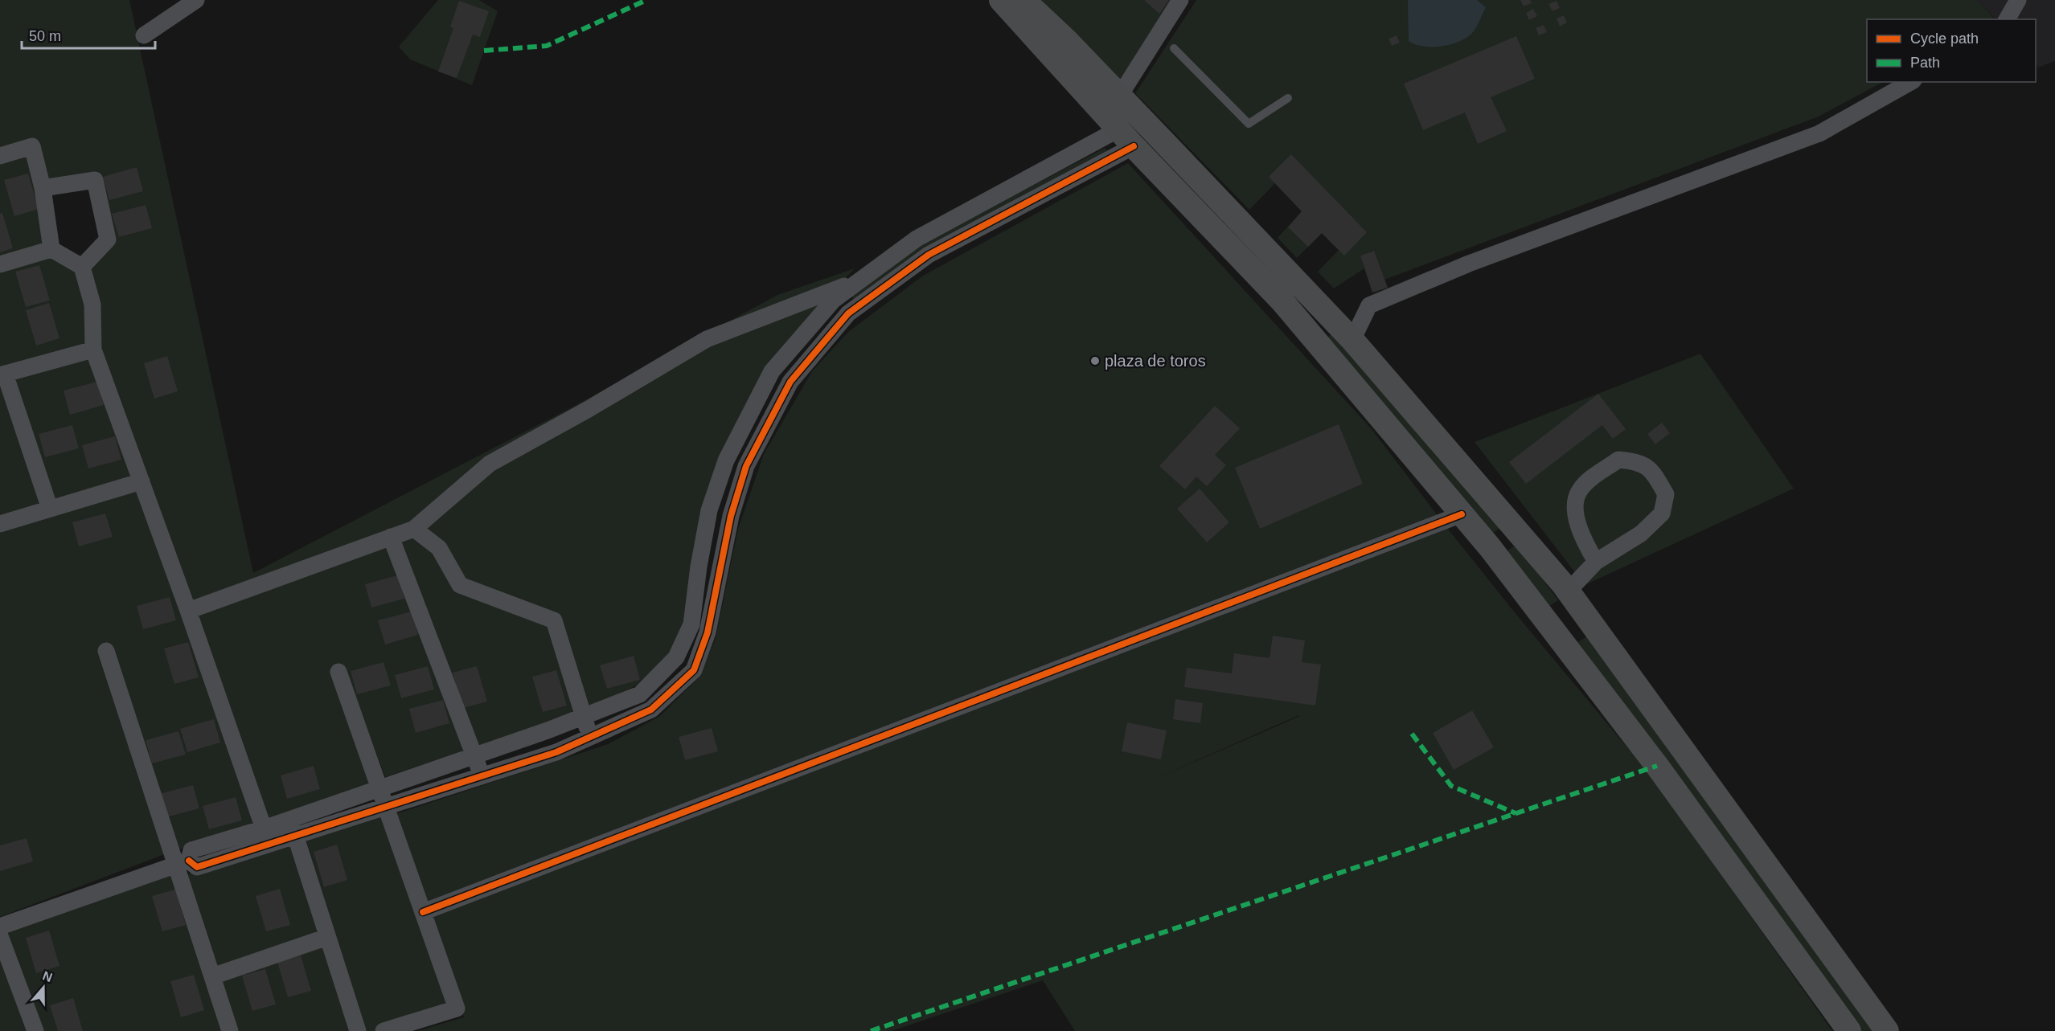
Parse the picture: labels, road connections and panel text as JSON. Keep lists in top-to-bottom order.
{
  "places": ["plaza de toros"],
  "legend": ["Cycle path", "Path"],
  "scale_bar": "50 m",
  "north": "top"
}
